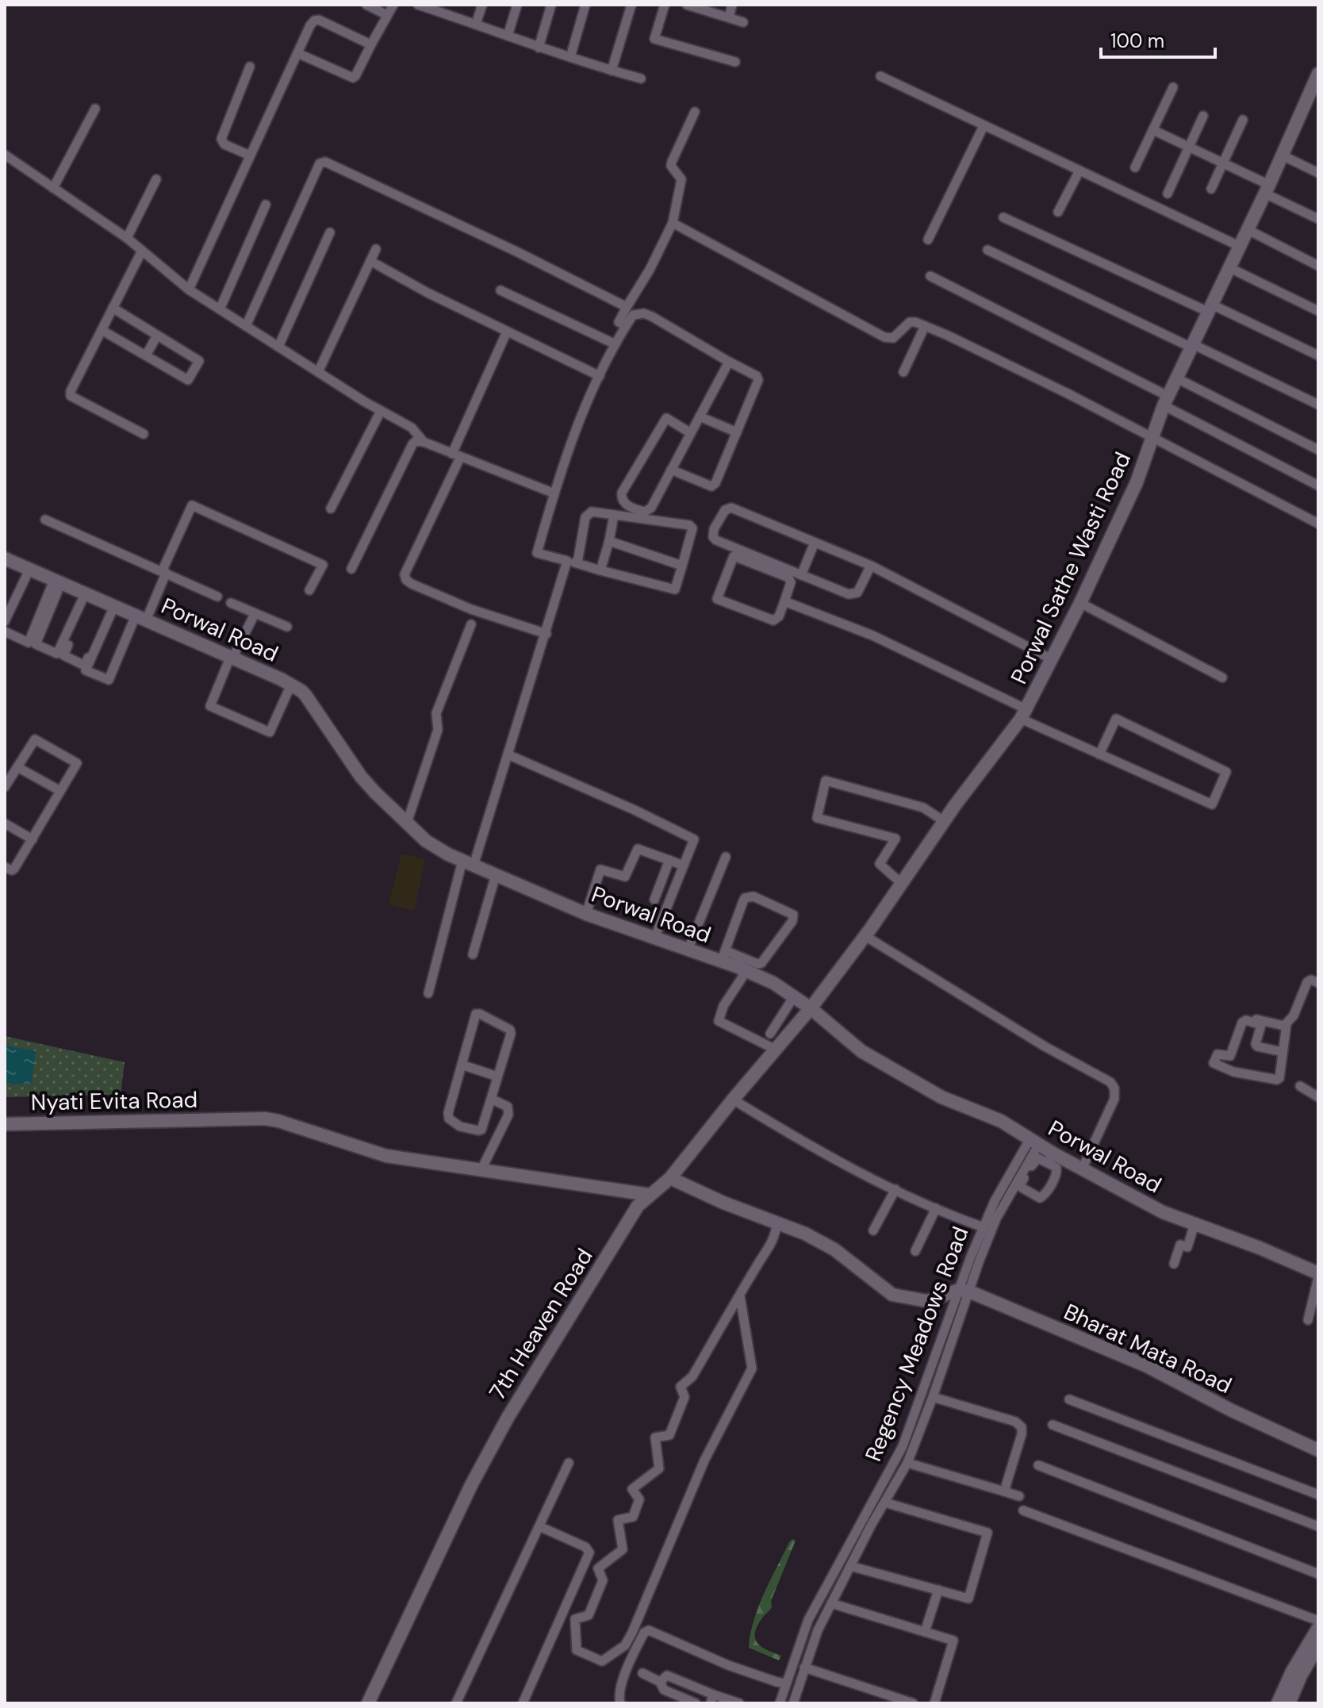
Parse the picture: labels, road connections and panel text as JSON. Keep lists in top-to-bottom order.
{
  "streets": {
    "street": [
      "Porwal Sathe Wasti Road",
      "Porwal Road",
      "Nyati Evita Road",
      "7th Heaven Road",
      "Regency Meadows Road",
      "Bharat Mata Road"
    ]
  },
  "crossings": [
    ["Porwal Sathe Wasti Road", "Porwal Road"],
    ["Porwal Sathe Wasti Road", "7th Heaven Road"],
    ["Porwal Road", "7th Heaven Road"],
    ["Porwal Road", "Regency Meadows Road"],
    ["Nyati Evita Road", "7th Heaven Road"],
    ["Regency Meadows Road", "Bharat Mata Road"]
  ],
  "scale_bar": "100 m"
}
